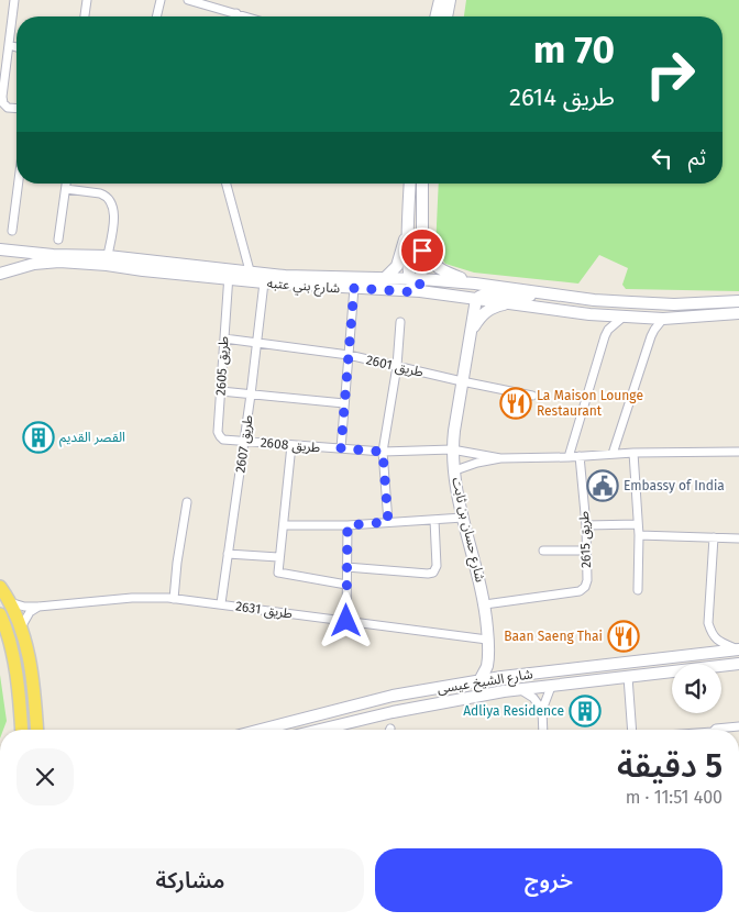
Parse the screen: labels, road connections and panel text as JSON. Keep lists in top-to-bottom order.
{
  "streets": {
    "main road": ["شارع بني عتبه", "شارع حسان بن ثابت", "شارع الشيخ عيسى"],
    "street": [
      "طريق 2605",
      "طريق 2601",
      "طريق 2607",
      "طريق 2608",
      "طريق 2615",
      "طريق 2631"
    ]
  },
  "crossings": [
    ["شارع بني عتبه", "طريق 2605"],
    ["شارع بني عتبه", "طريق 2607"],
    ["شارع بني عتبه", "شارع حسان بن ثابت"],
    ["طريق 2605", "طريق 2601"],
    ["طريق 2605", "طريق 2607"],
    ["طريق 2605", "طريق 2608"],
    ["طريق 2601", "طريق 2607"],
    ["طريق 2601", "شارع حسان بن ثابت"],
    ["طريق 2607", "طريق 2608"],
    ["طريق 2607", "طريق 2631"],
    ["طريق 2608", "شارع حسان بن ثابت"],
    ["طريق 2608", "طريق 2615"],
    ["شارع حسان بن ثابت", "طريق 2615"],
    ["شارع حسان بن ثابت", "طريق 2631"],
    ["شارع حسان بن ثابت", "شارع الشيخ عيسى"]
  ],
  "places": {
    "restaurant": ["La Maison Lounge Restaurant", "Baan Saeng Thai"],
    "building": ["القصر القديم", "Adliya Residence"],
    "public building": ["Embassy of India"]
  },
  "page": {
    "turn": ["70 m", "طريق 2614"],
    "then": "ثم",
    "heading": ["5 دقيقة", "400 m · 11:51"],
    "buttons": ["خروج", "مشاركة"]
  }
}
